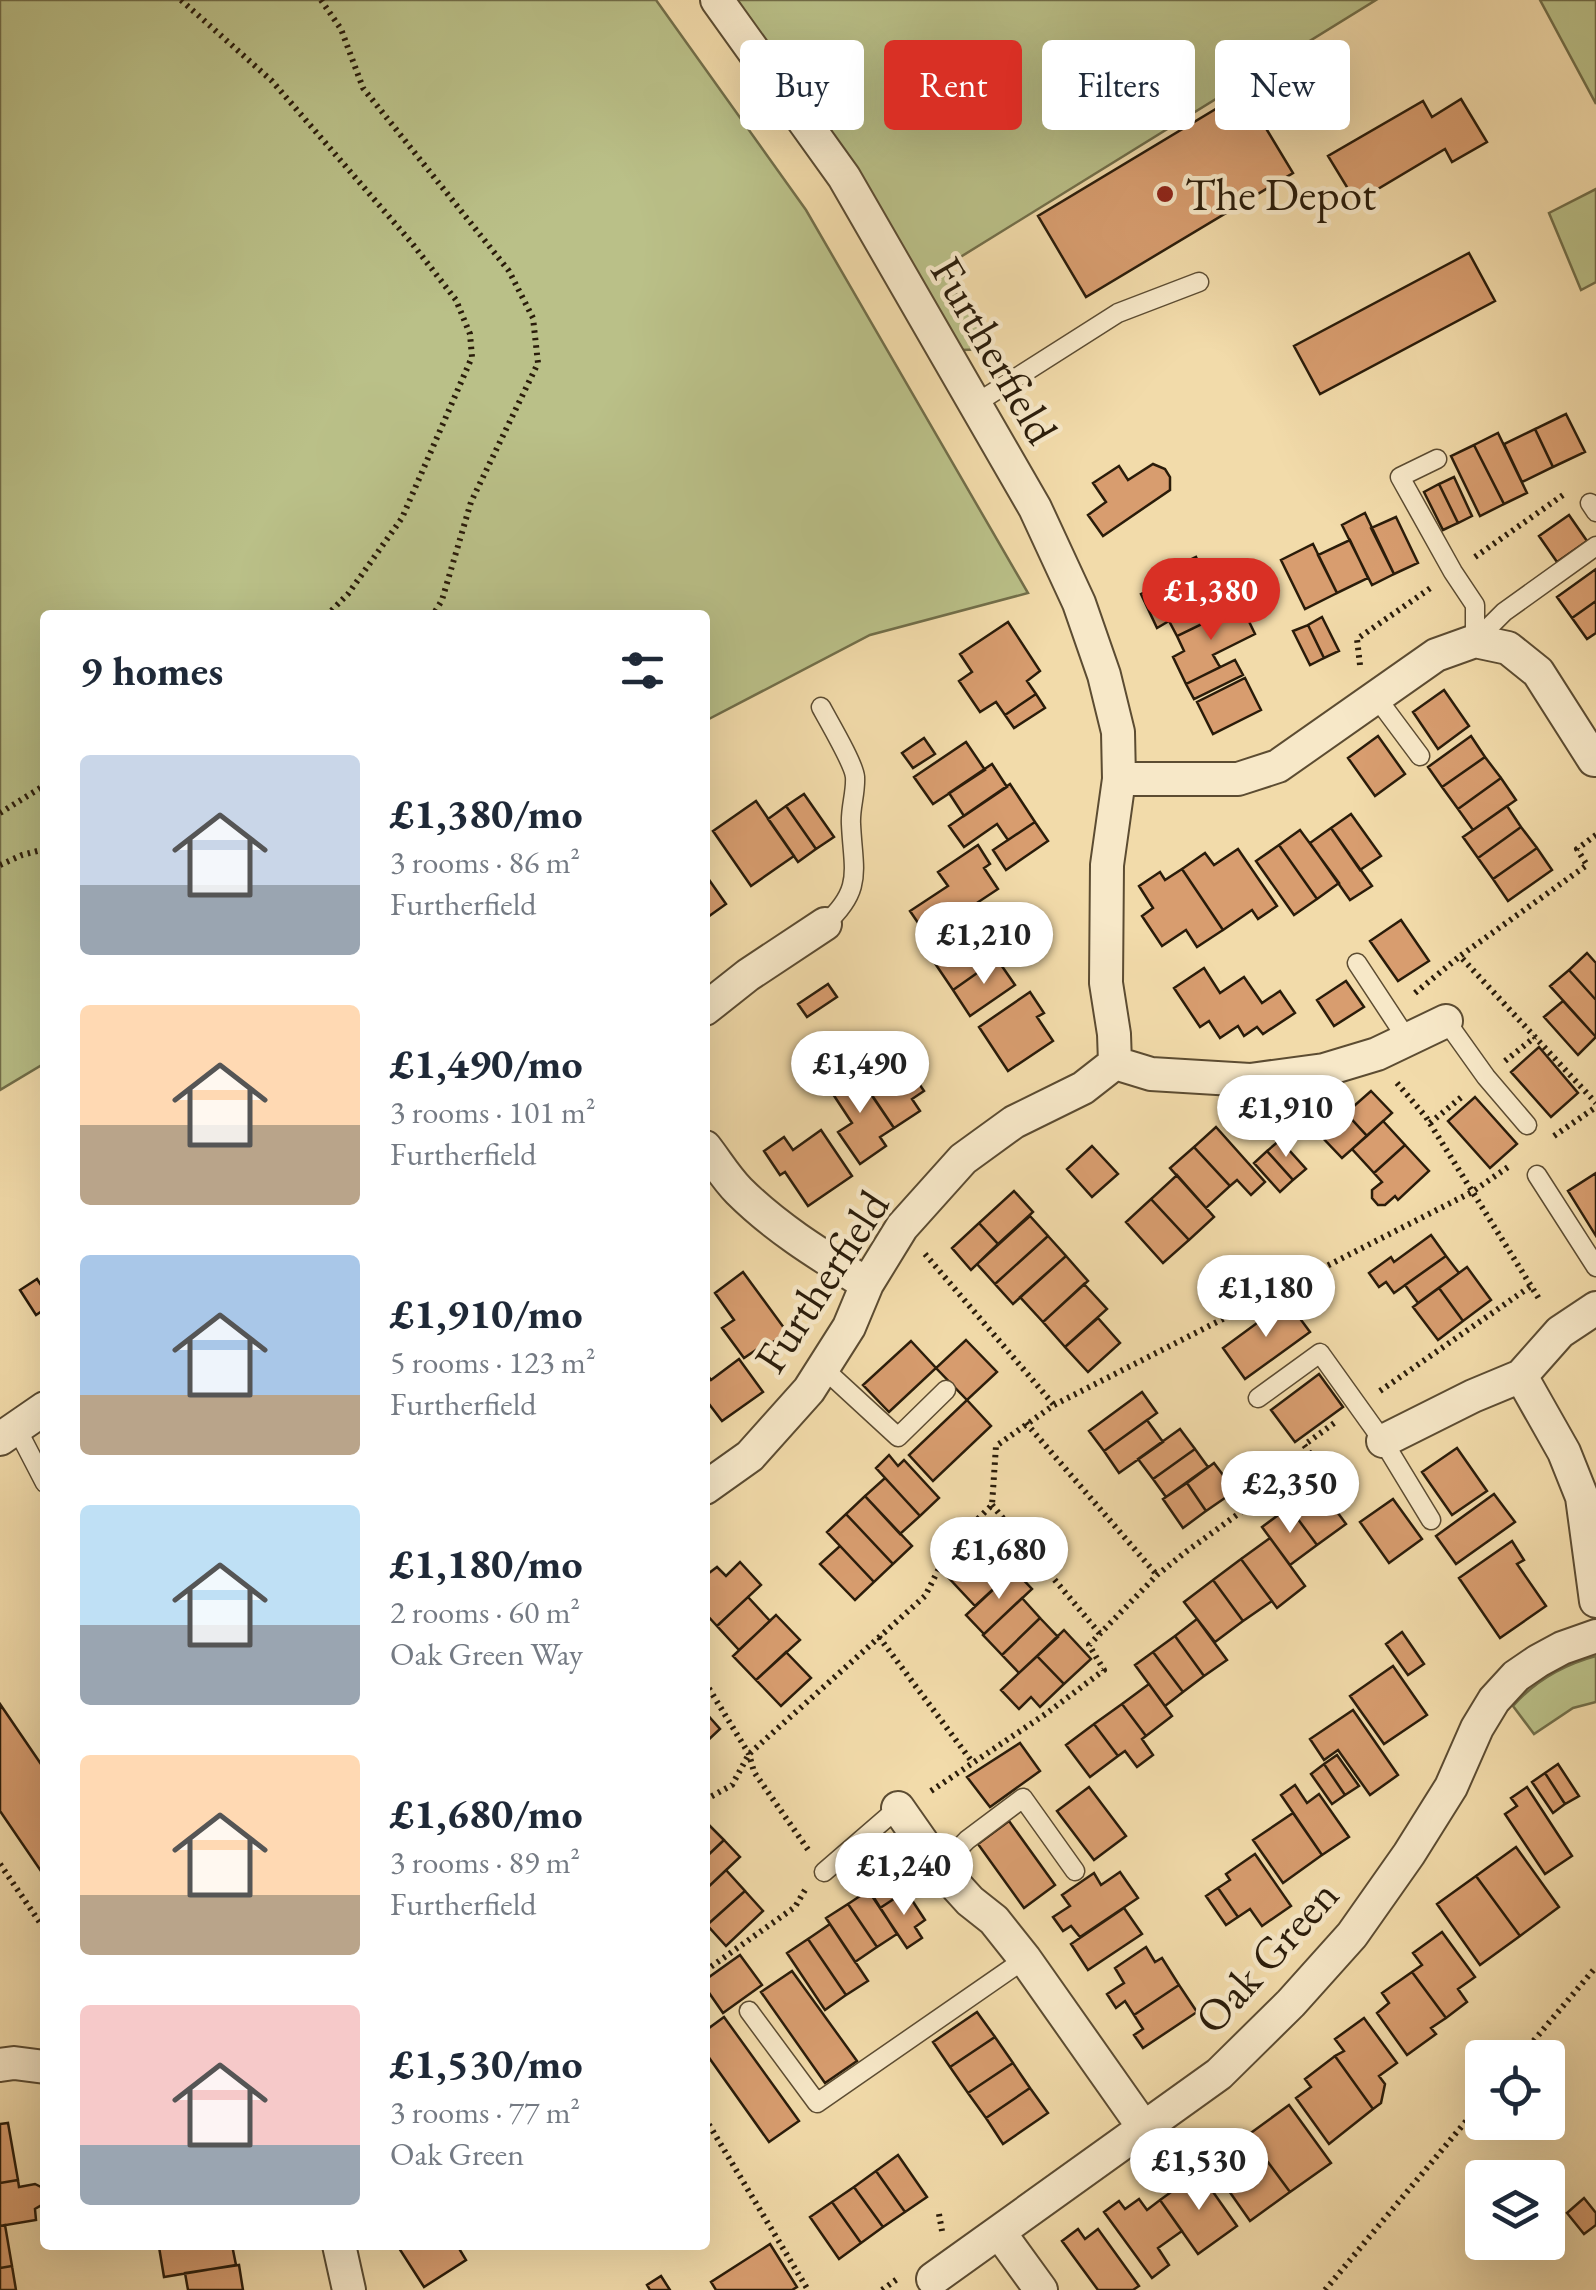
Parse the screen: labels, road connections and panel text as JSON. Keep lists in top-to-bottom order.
{
  "streets": {
    "street": ["Furtherfield", "Oak Green"]
  },
  "places": ["The Depot"],
  "page": {
    "chip": [
      "Buy",
      "Rent",
      "Filters",
      "New"
    ],
    "price": [
      "£1,380",
      "£1,210",
      "£1,490",
      "£1,910",
      "£1,180",
      "£2,350",
      "£1,680",
      "£1,240",
      "£1,530"
    ],
    "heading": "9 homes",
    "list": [
      {
        "name": "£1,380/mo",
        "note": "3 rooms · 86 m² · Furtherfield"
      },
      {
        "name": "£1,490/mo",
        "note": "3 rooms · 101 m² · Furtherfield"
      },
      {
        "name": "£1,910/mo",
        "note": "5 rooms · 123 m² · Furtherfield"
      },
      {
        "name": "£1,180/mo",
        "note": "2 rooms · 60 m² · Oak Green Way"
      },
      {
        "name": "£1,680/mo",
        "note": "3 rooms · 89 m² · Furtherfield"
      },
      {
        "name": "£1,530/mo",
        "note": "3 rooms · 77 m² · Oak Green"
      }
    ]
  }
}
